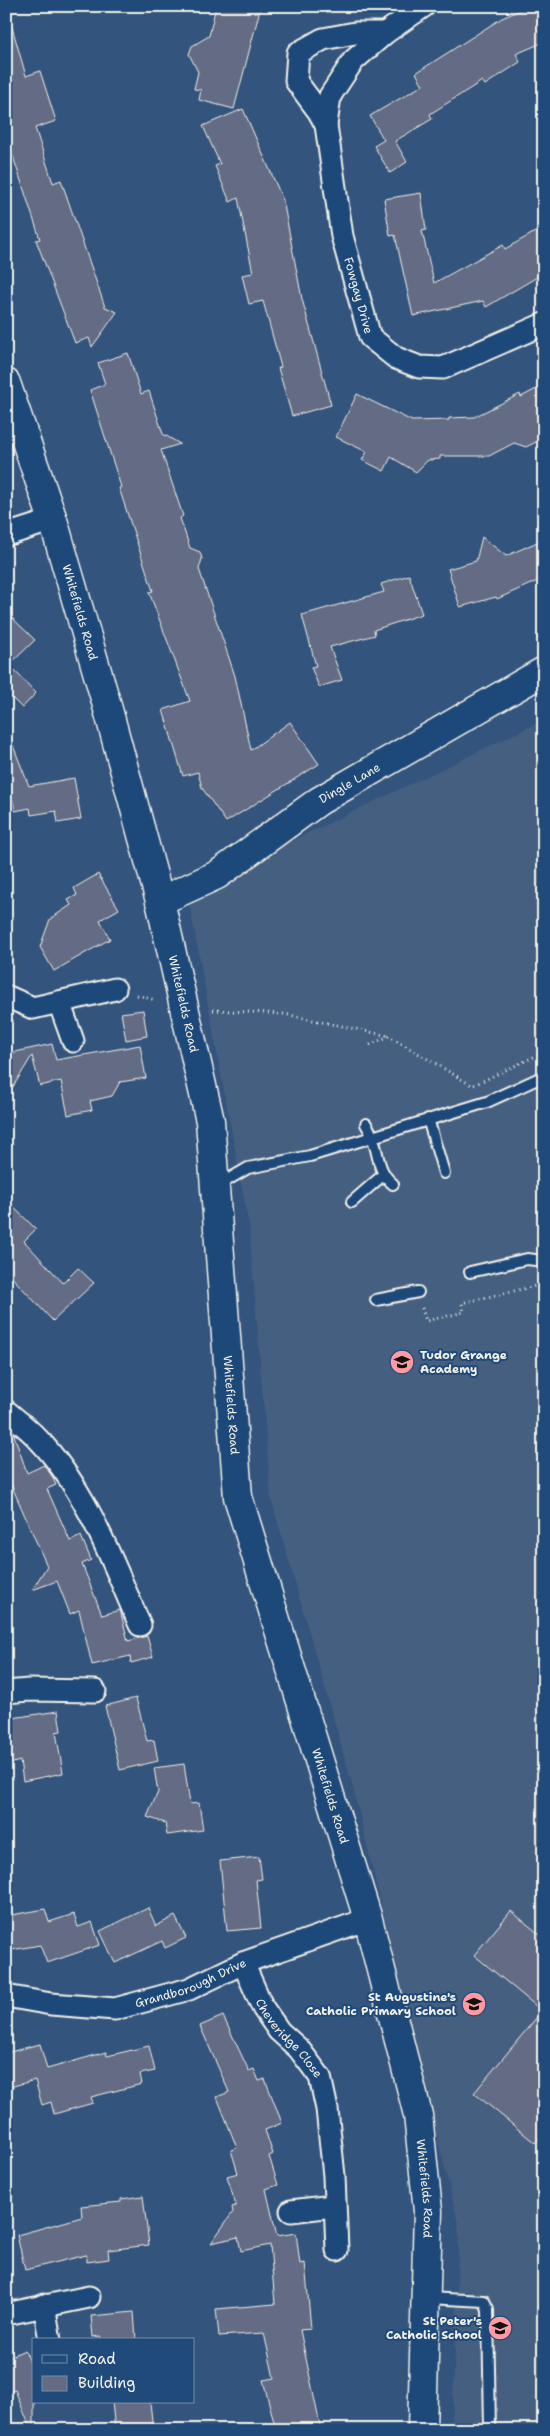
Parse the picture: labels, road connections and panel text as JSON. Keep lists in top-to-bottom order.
{
  "streets": {
    "street": [
      "Fowgay Drive",
      "Whitefields Road",
      "Dingle Lane",
      "Grandborough Drive",
      "Cheveridge Close"
    ]
  },
  "crossings": [
    ["Whitefields Road", "Dingle Lane"],
    ["Whitefields Road", "Grandborough Drive"],
    ["Grandborough Drive", "Cheveridge Close"]
  ],
  "places": {
    "school or university": ["Tudor Grange Academy", "St Augustine's Catholic Primary School", "St Peter's Catholic School"]
  },
  "legend": ["Road", "Building"]
}
